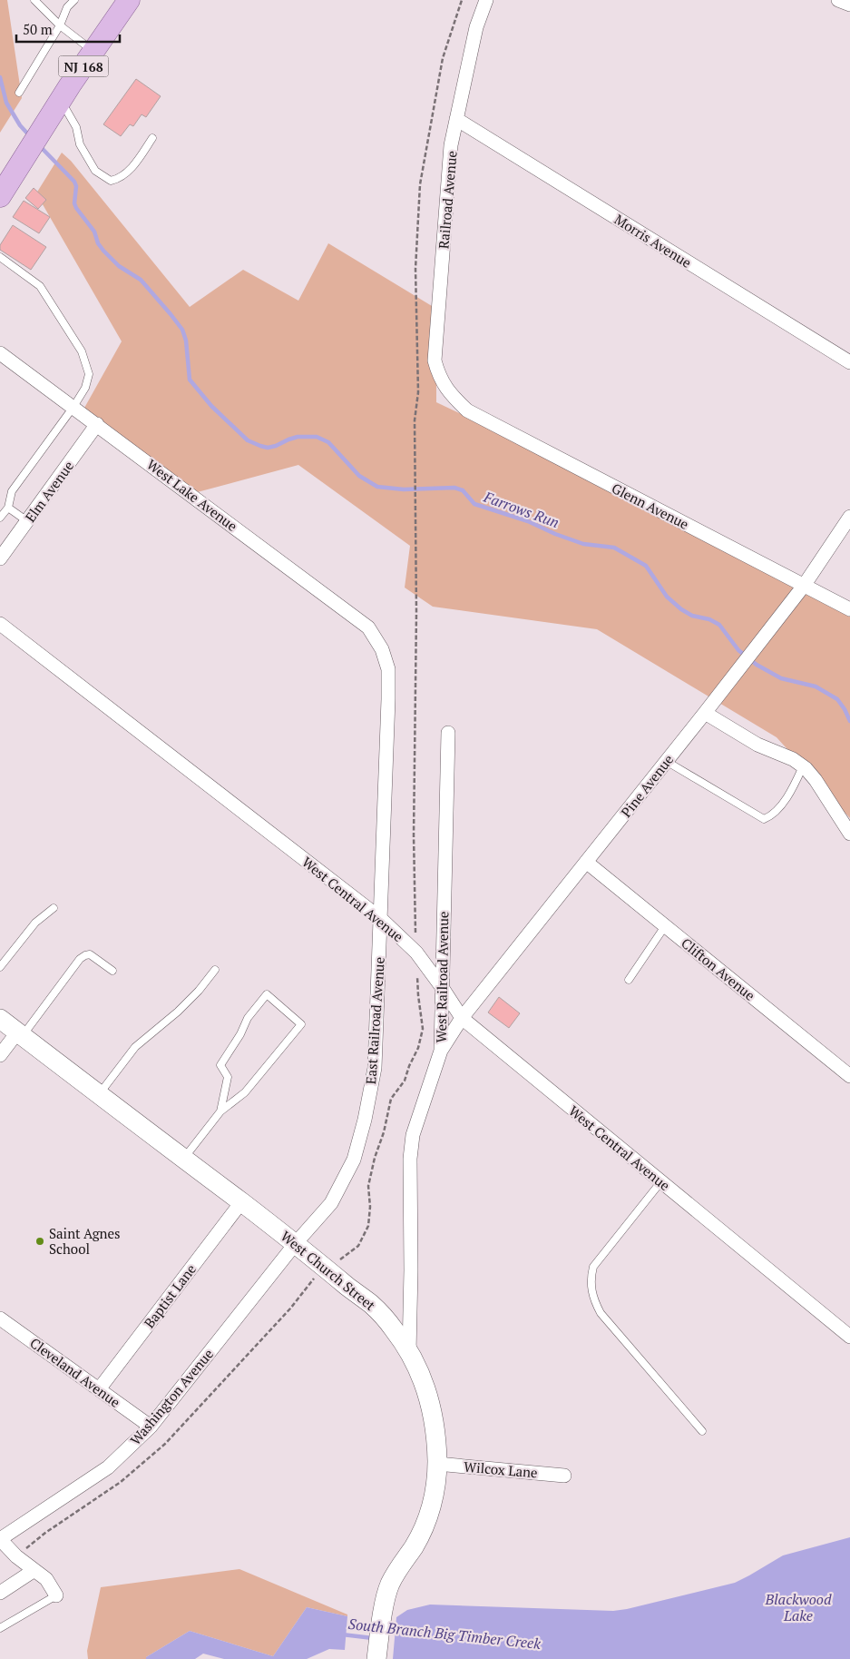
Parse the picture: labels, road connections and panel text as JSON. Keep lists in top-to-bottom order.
{
  "streets": {
    "main road": ["NJ 168", "West Church Street"],
    "street": [
      "Railroad Avenue",
      "Morris Avenue",
      "Elm Avenue",
      "West Lake Avenue",
      "Glenn Avenue",
      "Pine Avenue",
      "West Central Avenue",
      "Clifton Avenue",
      "West Railroad Avenue",
      "East Railroad Avenue",
      "Baptist Lane",
      "Cleveland Avenue",
      "Washington Avenue",
      "Wilcox Lane"
    ]
  },
  "crossings": [
    ["Railroad Avenue", "Morris Avenue"],
    ["Railroad Avenue", "Glenn Avenue"],
    ["Elm Avenue", "West Lake Avenue"],
    ["West Lake Avenue", "East Railroad Avenue"],
    ["Glenn Avenue", "Pine Avenue"],
    ["Pine Avenue", "West Central Avenue"],
    ["Pine Avenue", "Clifton Avenue"],
    ["Pine Avenue", "West Railroad Avenue"],
    ["West Central Avenue", "West Railroad Avenue"],
    ["West Central Avenue", "East Railroad Avenue"],
    ["West Railroad Avenue", "West Church Street"],
    ["East Railroad Avenue", "West Church Street"],
    ["East Railroad Avenue", "Washington Avenue"],
    ["West Church Street", "Baptist Lane"],
    ["West Church Street", "Washington Avenue"],
    ["West Church Street", "Wilcox Lane"],
    ["Baptist Lane", "Cleveland Avenue"],
    ["Cleveland Avenue", "Washington Avenue"]
  ],
  "water": ["Farrows Run", "Blackwood Lake", "South Branch Big Timber Creek"],
  "places": ["Saint Agnes School"],
  "scale_bar": "50 m"
}
